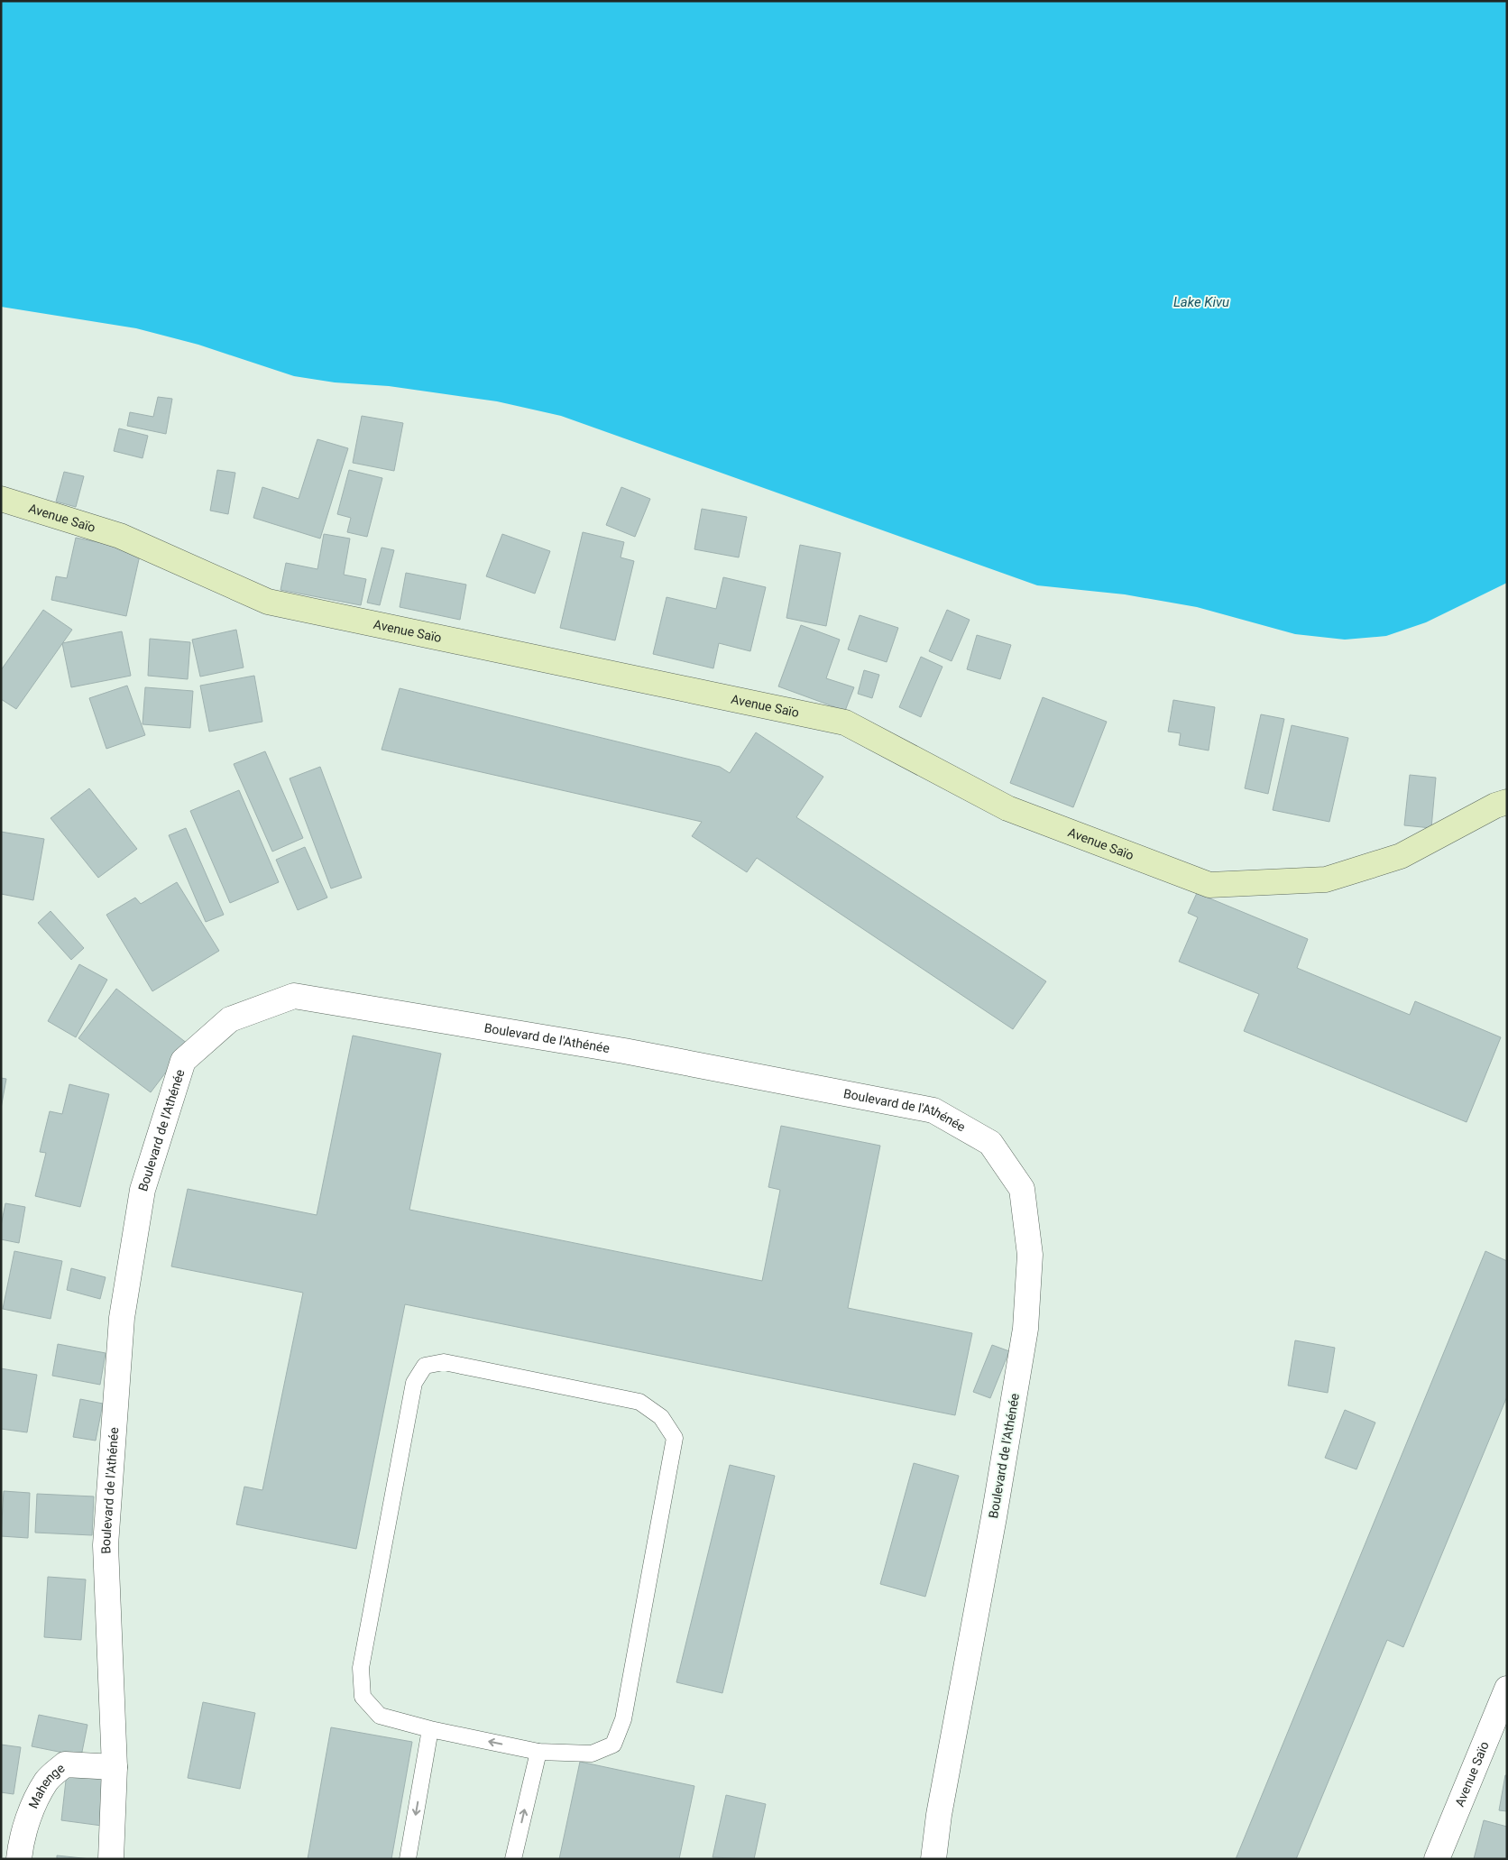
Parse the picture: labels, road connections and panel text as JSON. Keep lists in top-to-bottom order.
{
  "streets": {
    "street": ["Avenue Saïo", "Boulevard de l'Athénée", "Mahenge"]
  },
  "crossings": [
    ["Boulevard de l'Athénée", "Mahenge"]
  ],
  "water": ["Lake Kivu"]
}
